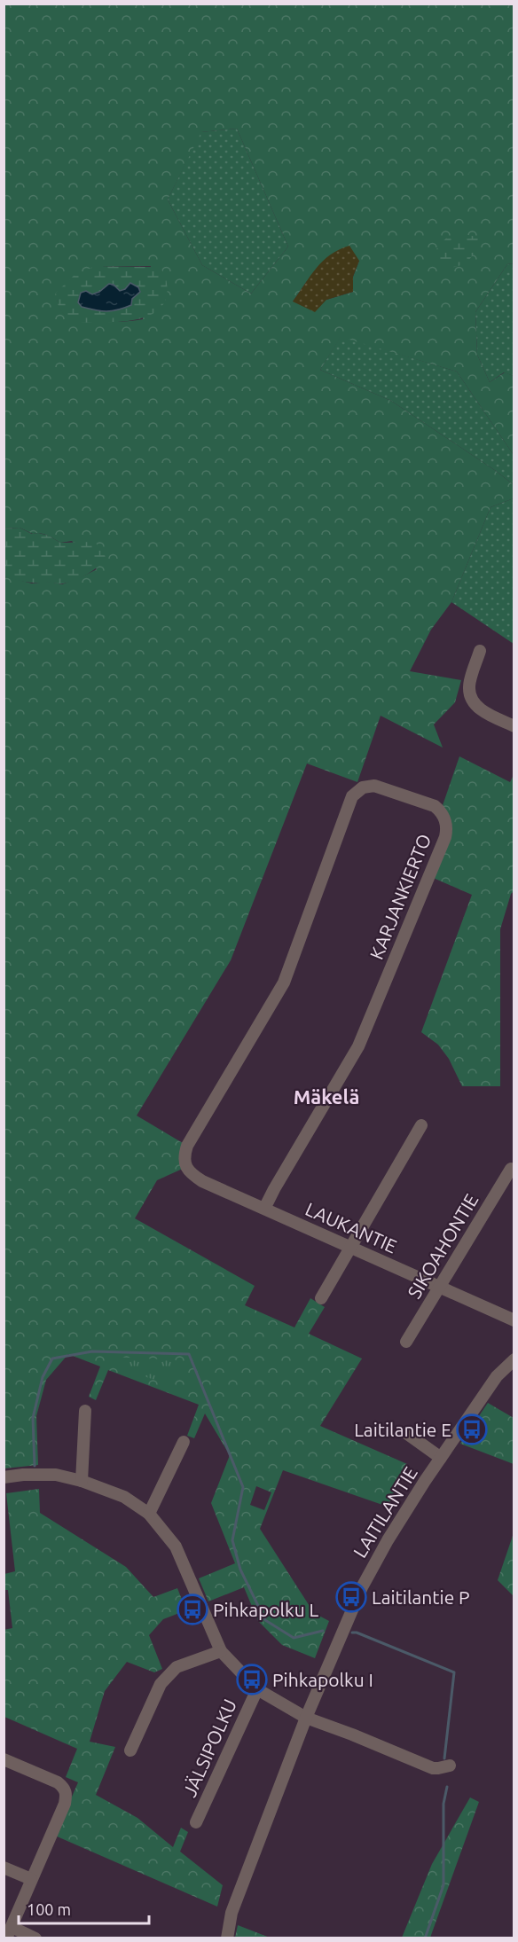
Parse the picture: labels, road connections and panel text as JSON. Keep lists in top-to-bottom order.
{
  "streets": {
    "street": [
      "KARJANKIERTO",
      "LAUKANTIE",
      "SIKOAHONTIE",
      "LAITILANTIE",
      "JÄLSIPOLKU"
    ]
  },
  "crossings": [
    ["KARJANKIERTO", "LAUKANTIE"],
    ["LAUKANTIE", "SIKOAHONTIE"]
  ],
  "districts": ["Mäkelä"],
  "places": {
    "bus stop": [
      "Laitilantie E",
      "Laitilantie P",
      "Pihkapolku L",
      "Pihkapolku I"
    ]
  },
  "scale_bar": "100 m"
}
